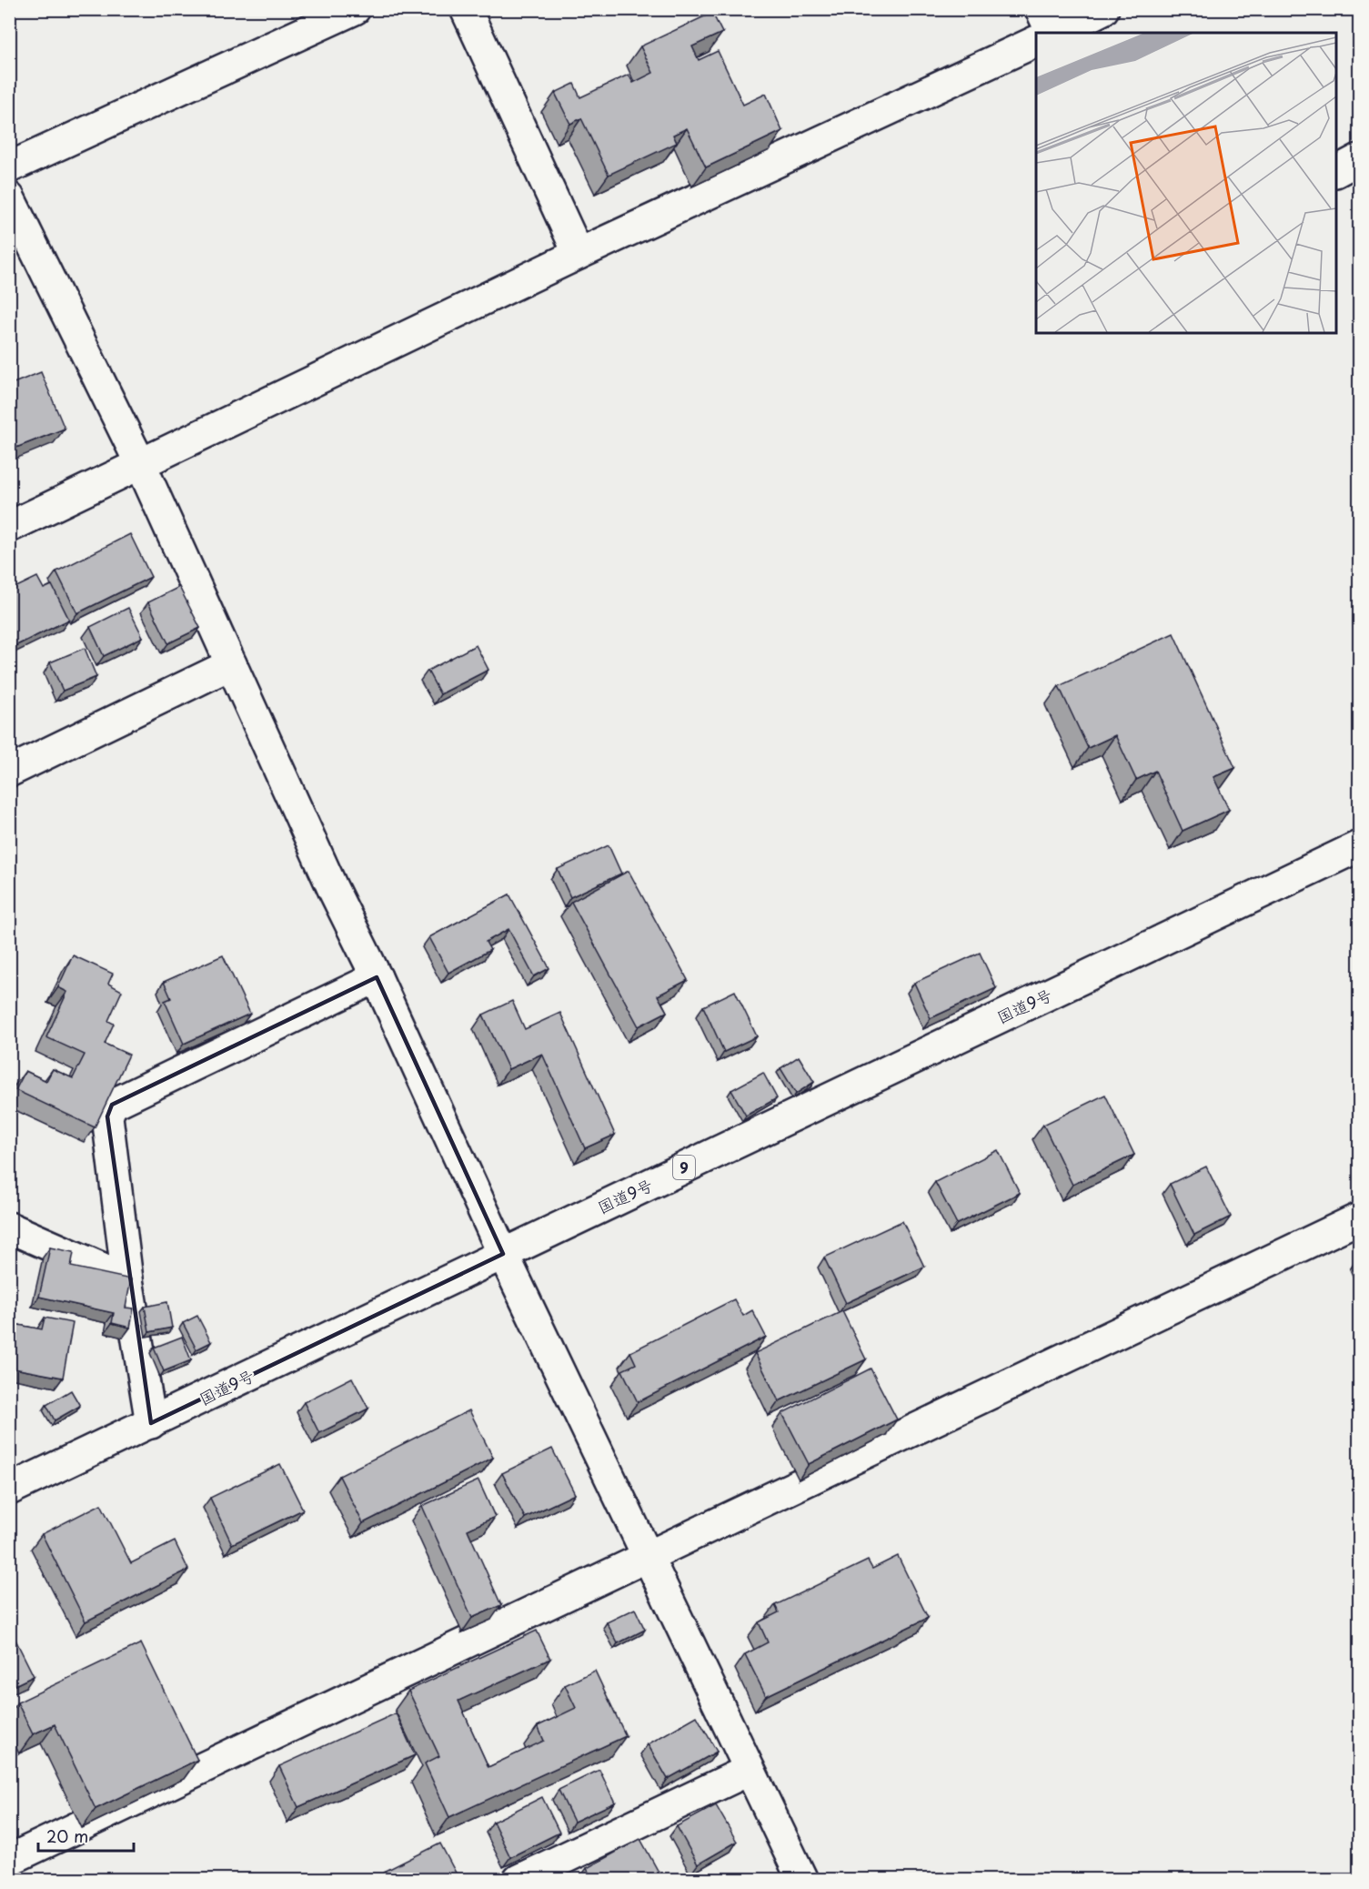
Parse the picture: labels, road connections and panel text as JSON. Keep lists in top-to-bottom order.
{
  "streets": {
    "main road": ["国道9号", "9"]
  },
  "scale_bar": "20 m"
}
